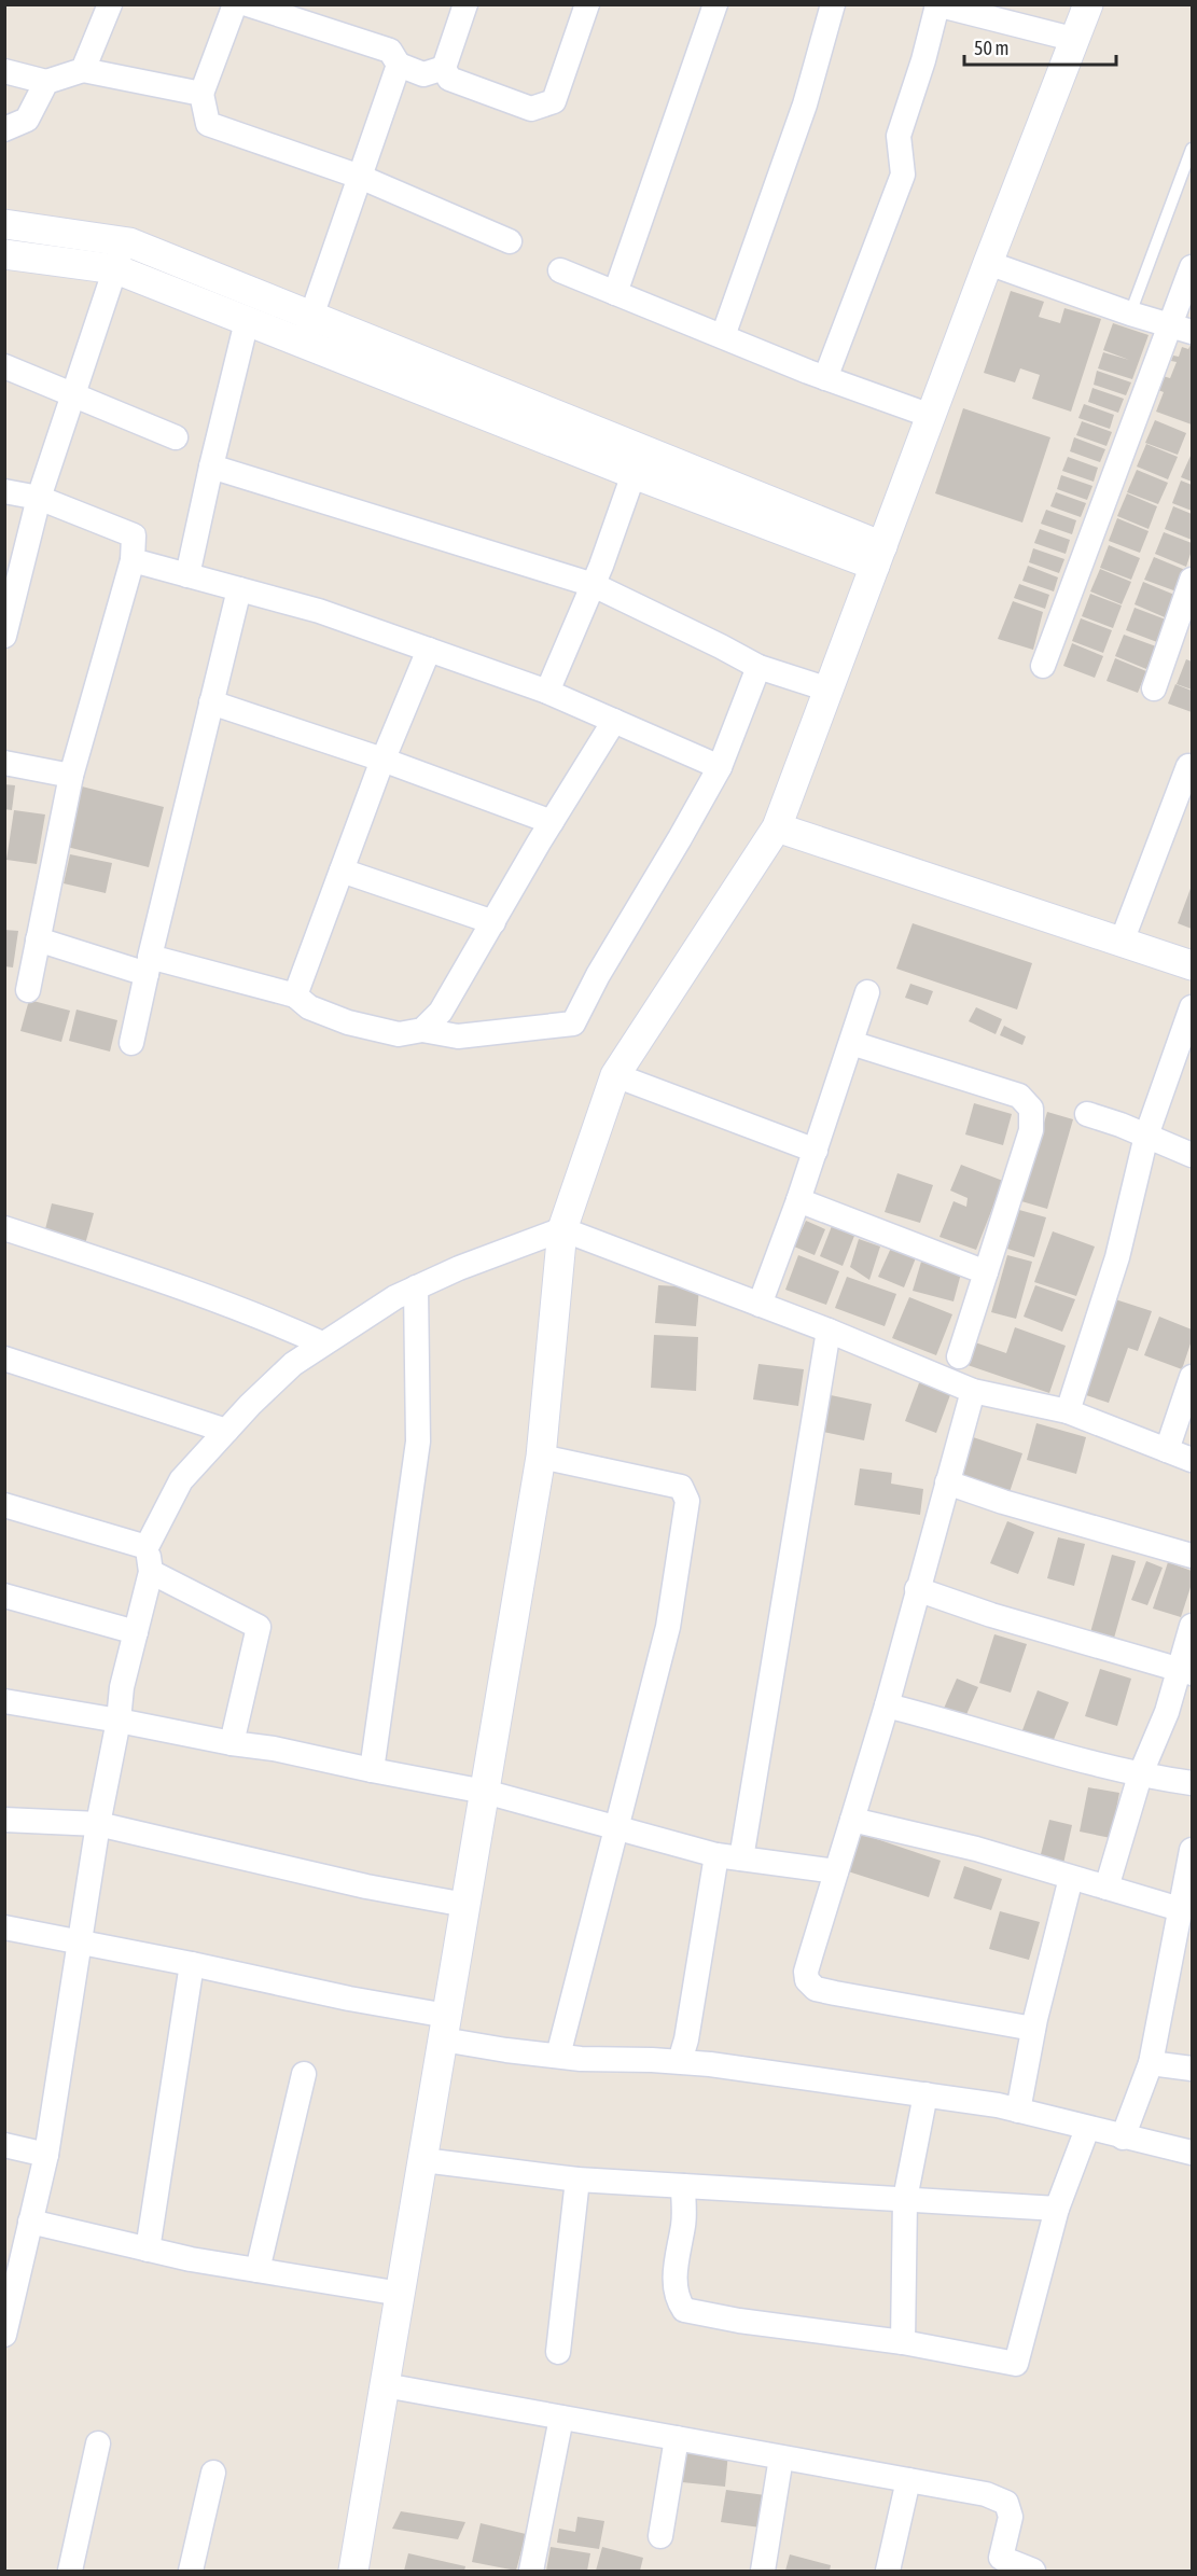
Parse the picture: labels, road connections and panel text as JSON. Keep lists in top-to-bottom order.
{
  "scale_bar": "50 m"
}
